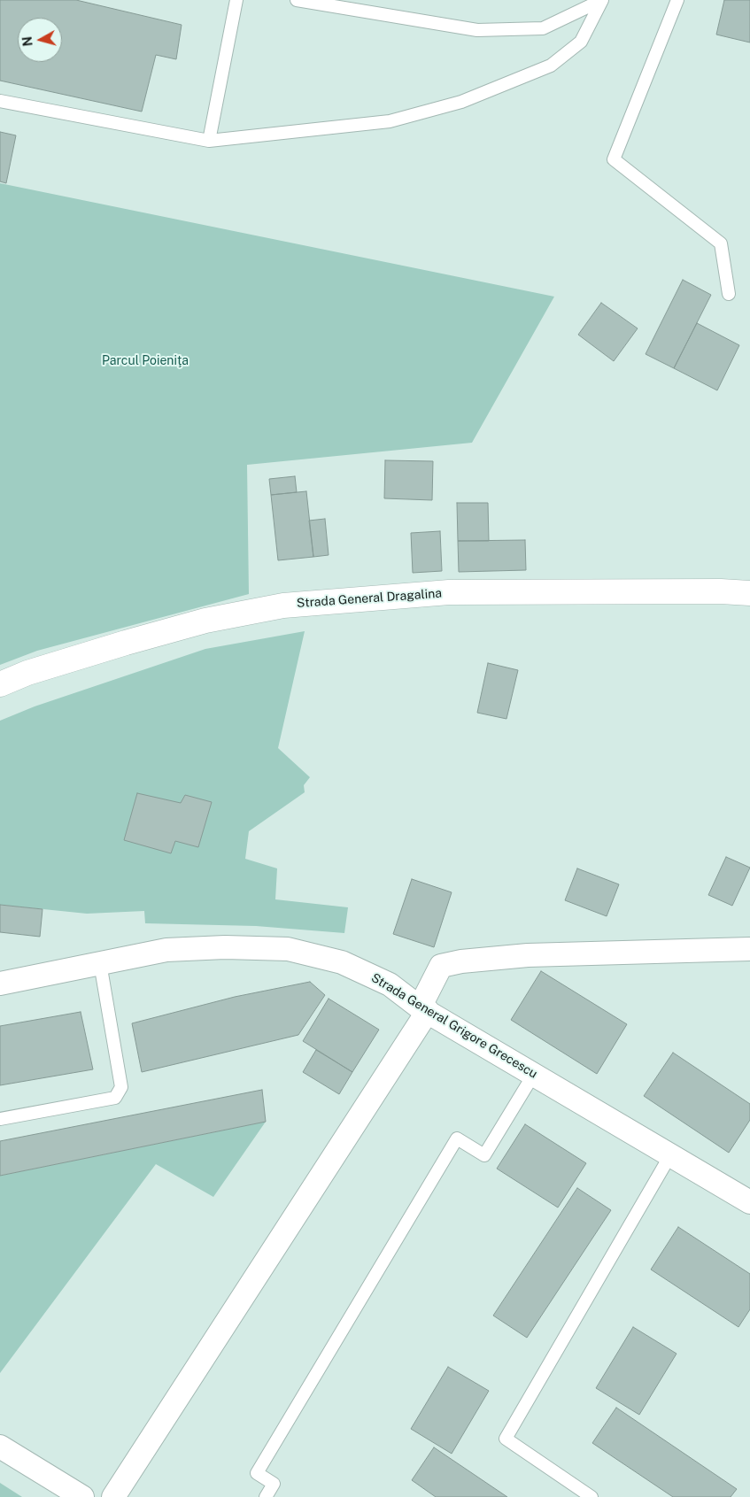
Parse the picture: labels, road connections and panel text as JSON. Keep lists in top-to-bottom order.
{
  "streets": {
    "main road": ["Strada General Dragalina"],
    "street": ["Strada General Grigore Grecescu"]
  },
  "parks": ["Parcul Poieniţa"],
  "north": "left"
}
